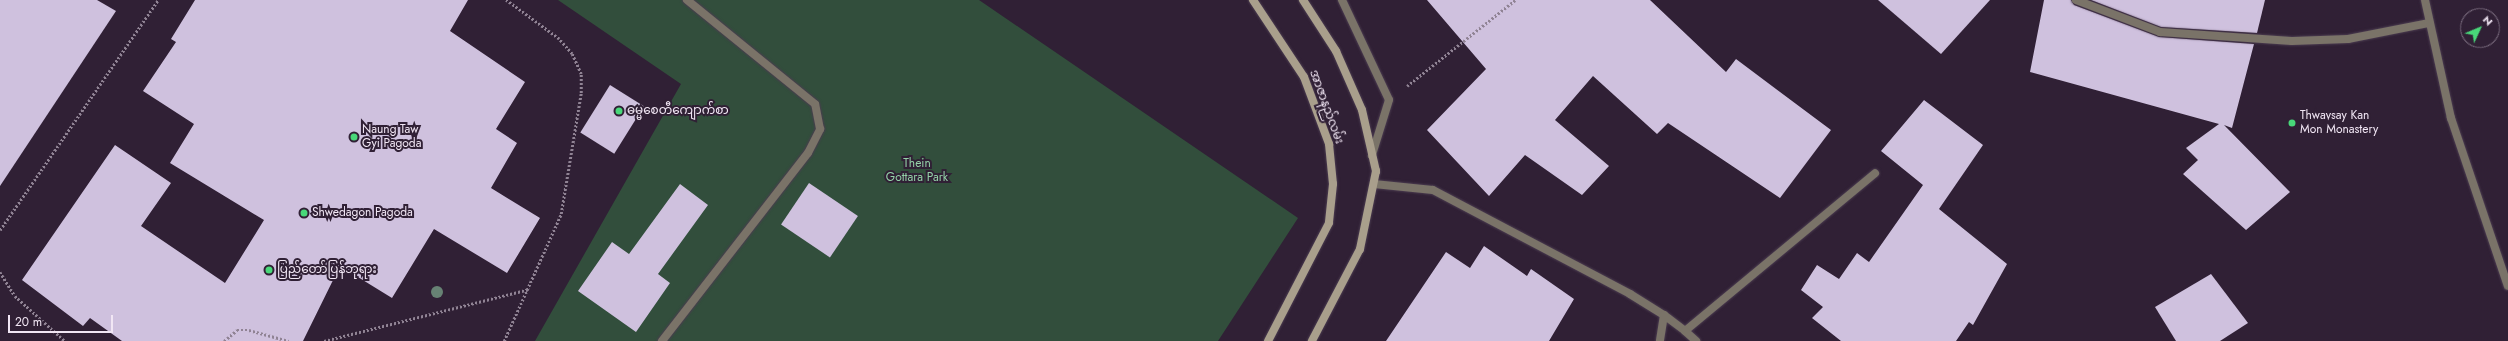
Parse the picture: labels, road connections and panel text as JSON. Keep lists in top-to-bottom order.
{
  "streets": {
    "main road": ["အာဇာနည်လမ်း"]
  },
  "parks": ["Thein Gottara Park"],
  "places": [
    "ဓမ္မစေတီကျောက်စာ",
    "Thwaysay Kan Mon Monastery",
    "Naung Taw Gyi Pagoda",
    "Shwedagon Pagoda",
    "ပြည်တော်ပြန်ဘုရား"
  ],
  "scale_bar": "20 m",
  "north": "top right"
}
